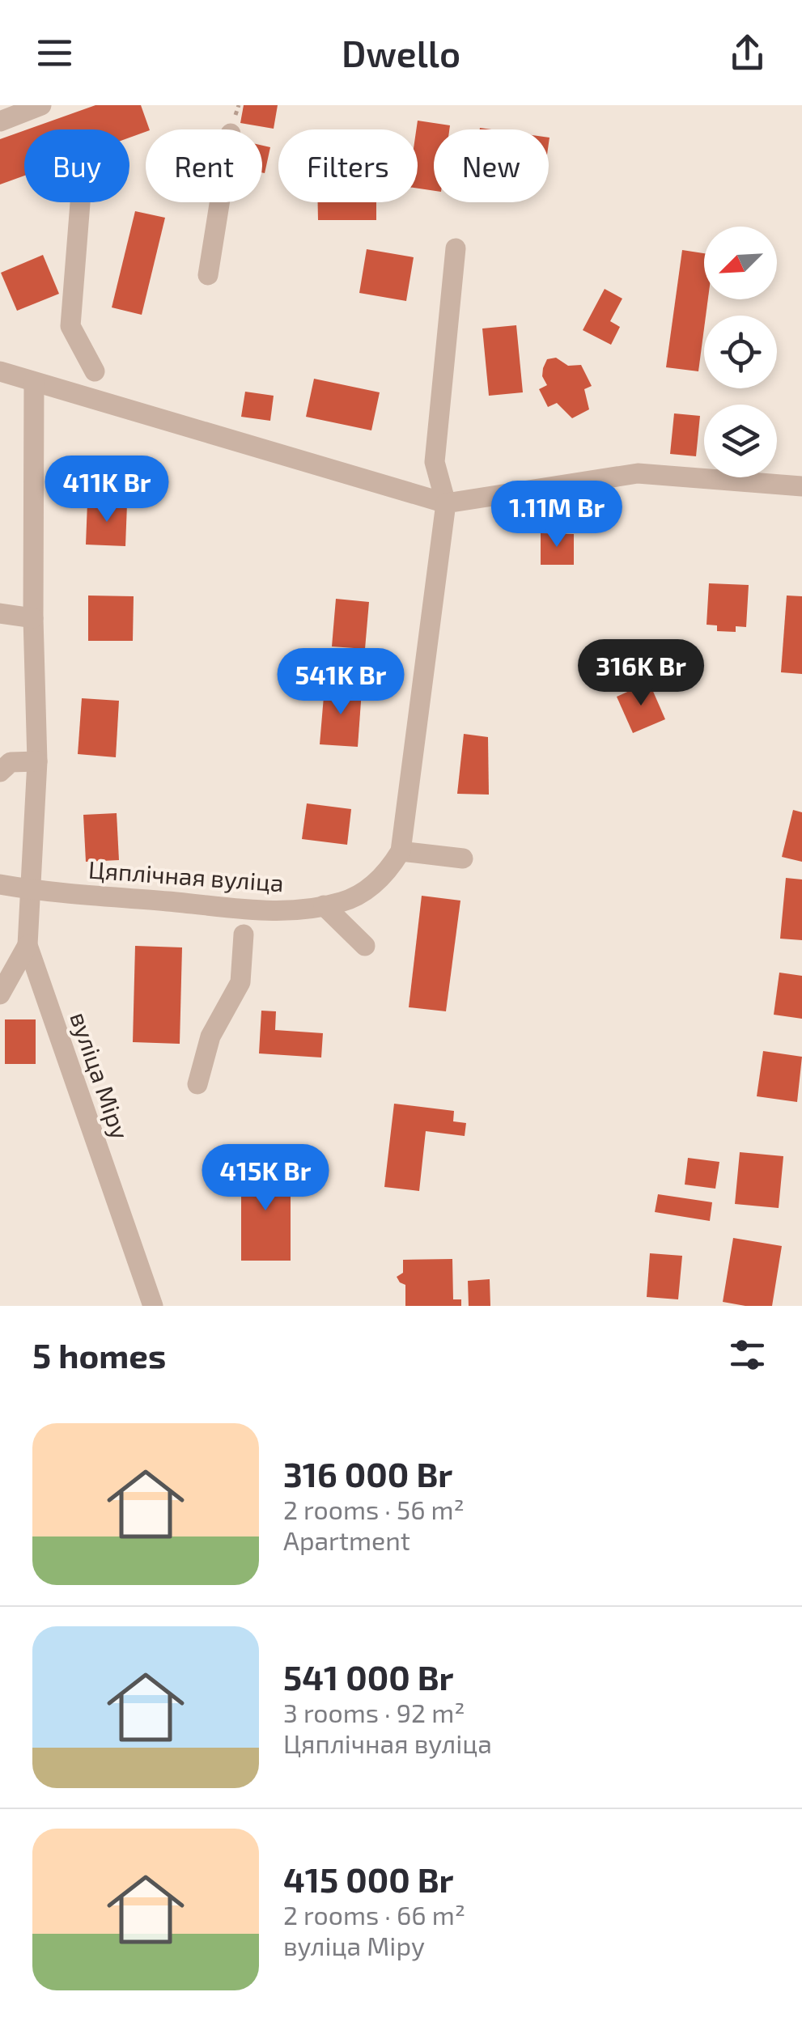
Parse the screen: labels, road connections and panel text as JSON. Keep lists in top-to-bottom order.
{
  "streets": {
    "street": ["Цяплічная вуліца", "вуліца Міру"]
  },
  "crossings": [
    ["Цяплічная вуліца", "вуліца Міру"]
  ],
  "north": "bottom left",
  "page": {
    "header": "Dwello",
    "chip": [
      "Buy",
      "Rent",
      "Filters",
      "New"
    ],
    "price": [
      "411K Br",
      "1.11M Br",
      "316K Br",
      "541K Br",
      "415K Br"
    ],
    "heading": "5 homes",
    "list": [
      {
        "name": "316 000 Br",
        "note": "2 rooms · 56 m² · Apartment"
      },
      {
        "name": "541 000 Br",
        "note": "3 rooms · 92 m² · Цяплічная вуліца"
      },
      {
        "name": "415 000 Br",
        "note": "2 rooms · 66 m² · вуліца Міру"
      }
    ]
  }
}
